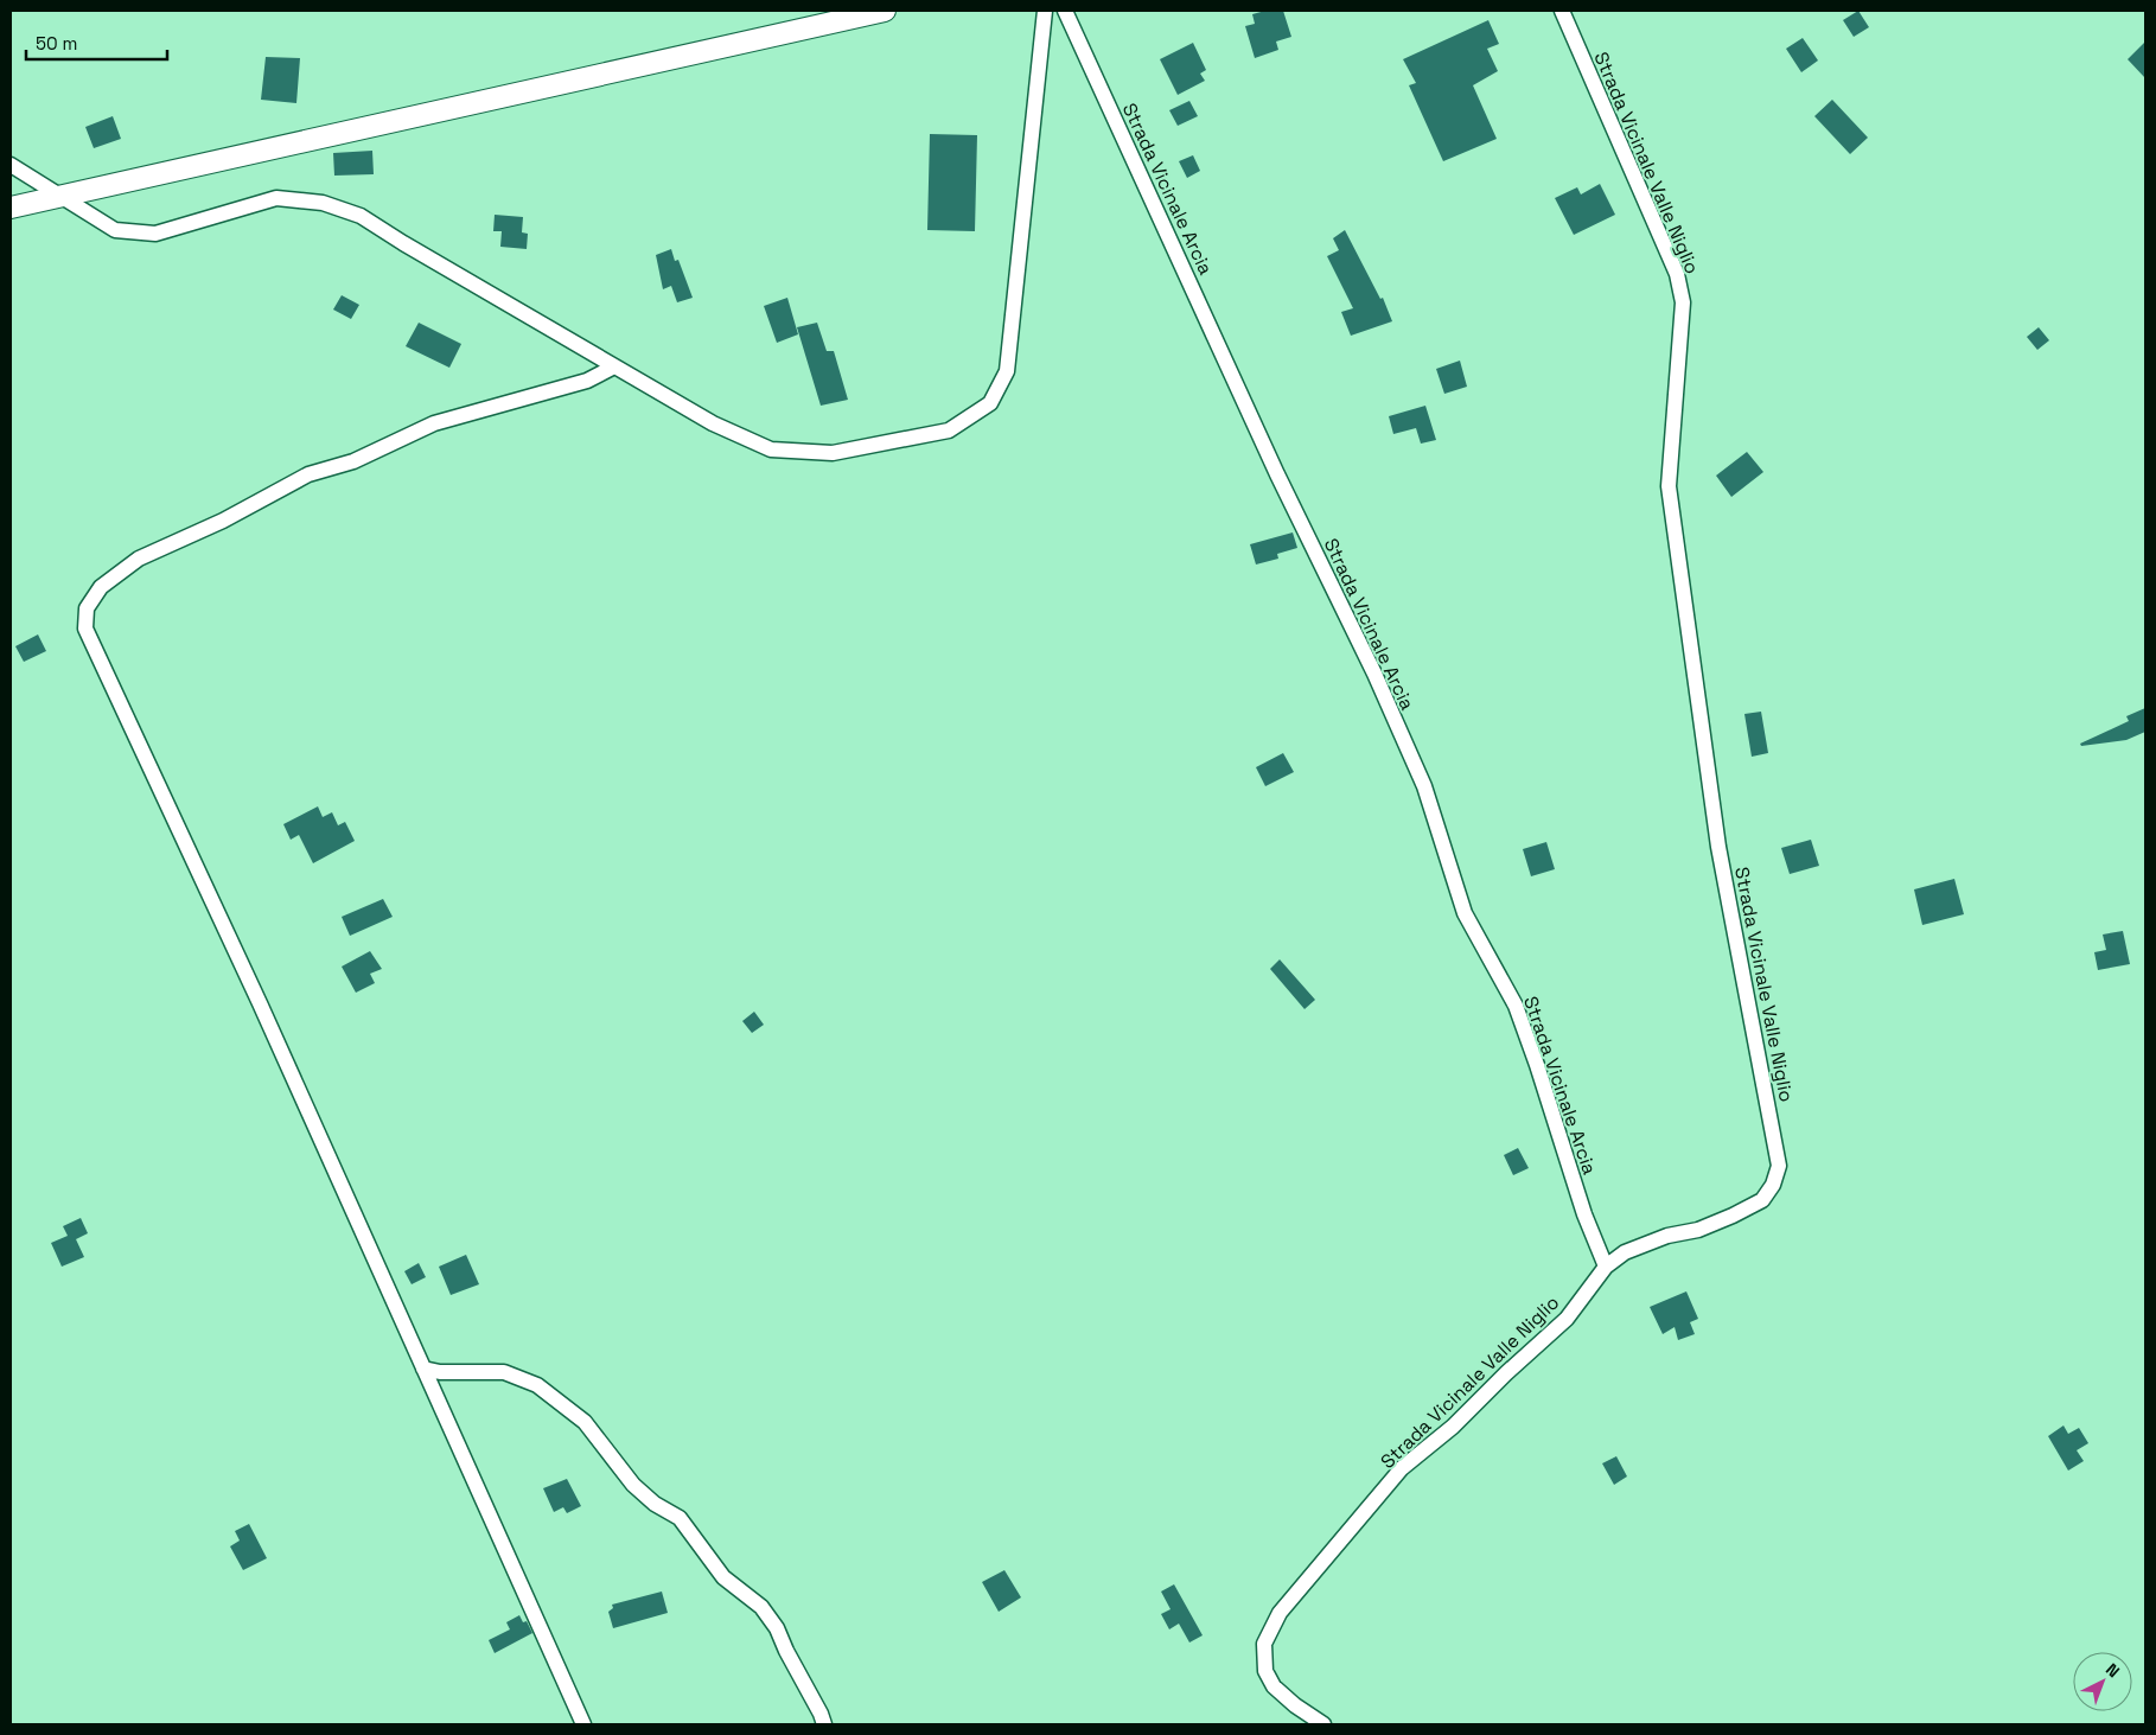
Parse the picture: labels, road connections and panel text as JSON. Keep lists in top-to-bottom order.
{
  "streets": {
    "street": ["Strada Vicinale Valle Niglio", "Strada Vicinale Arcia"]
  },
  "crossings": [
    ["Strada Vicinale Valle Niglio", "Strada Vicinale Arcia"]
  ],
  "scale_bar": "50 m",
  "north": "top right"
}
